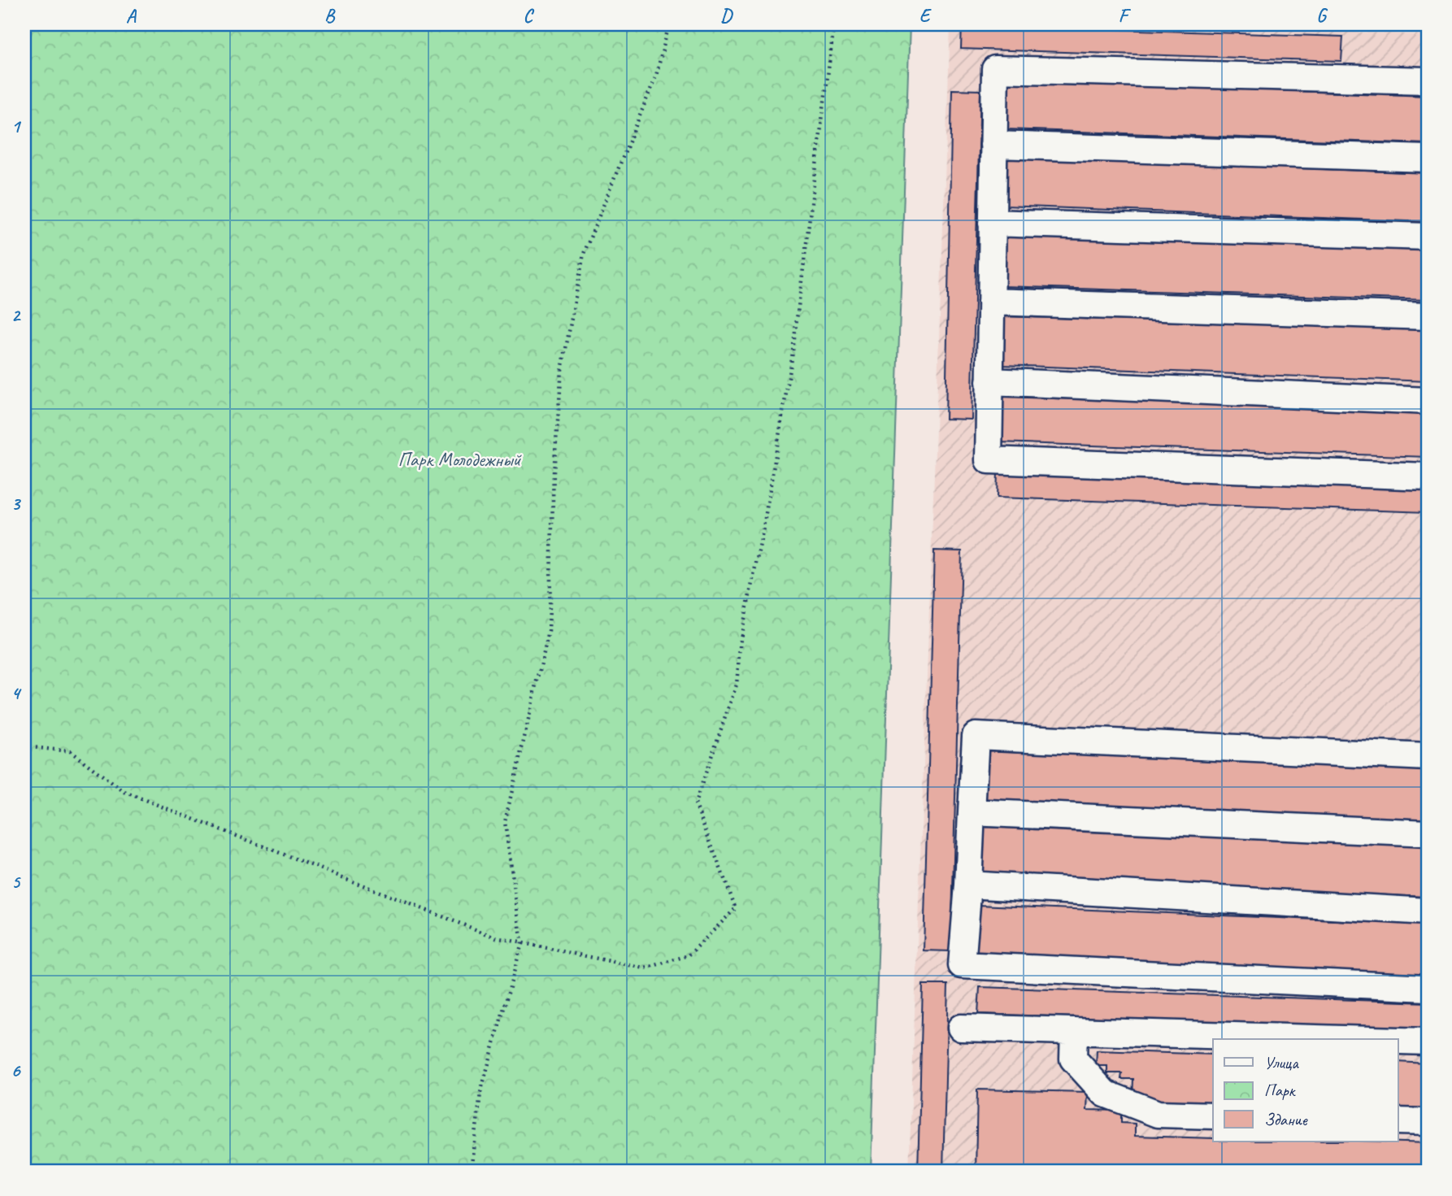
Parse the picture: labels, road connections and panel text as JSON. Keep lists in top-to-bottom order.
{
  "parks": ["Парк Молодежный"],
  "legend": ["Улица", "Парк", "Здание"],
  "grid": {
    "columns": [
      "A",
      "B",
      "C",
      "D",
      "E",
      "F",
      "G"
    ],
    "rows": [
      "1",
      "2",
      "3",
      "4",
      "5",
      "6"
    ]
  }
}
